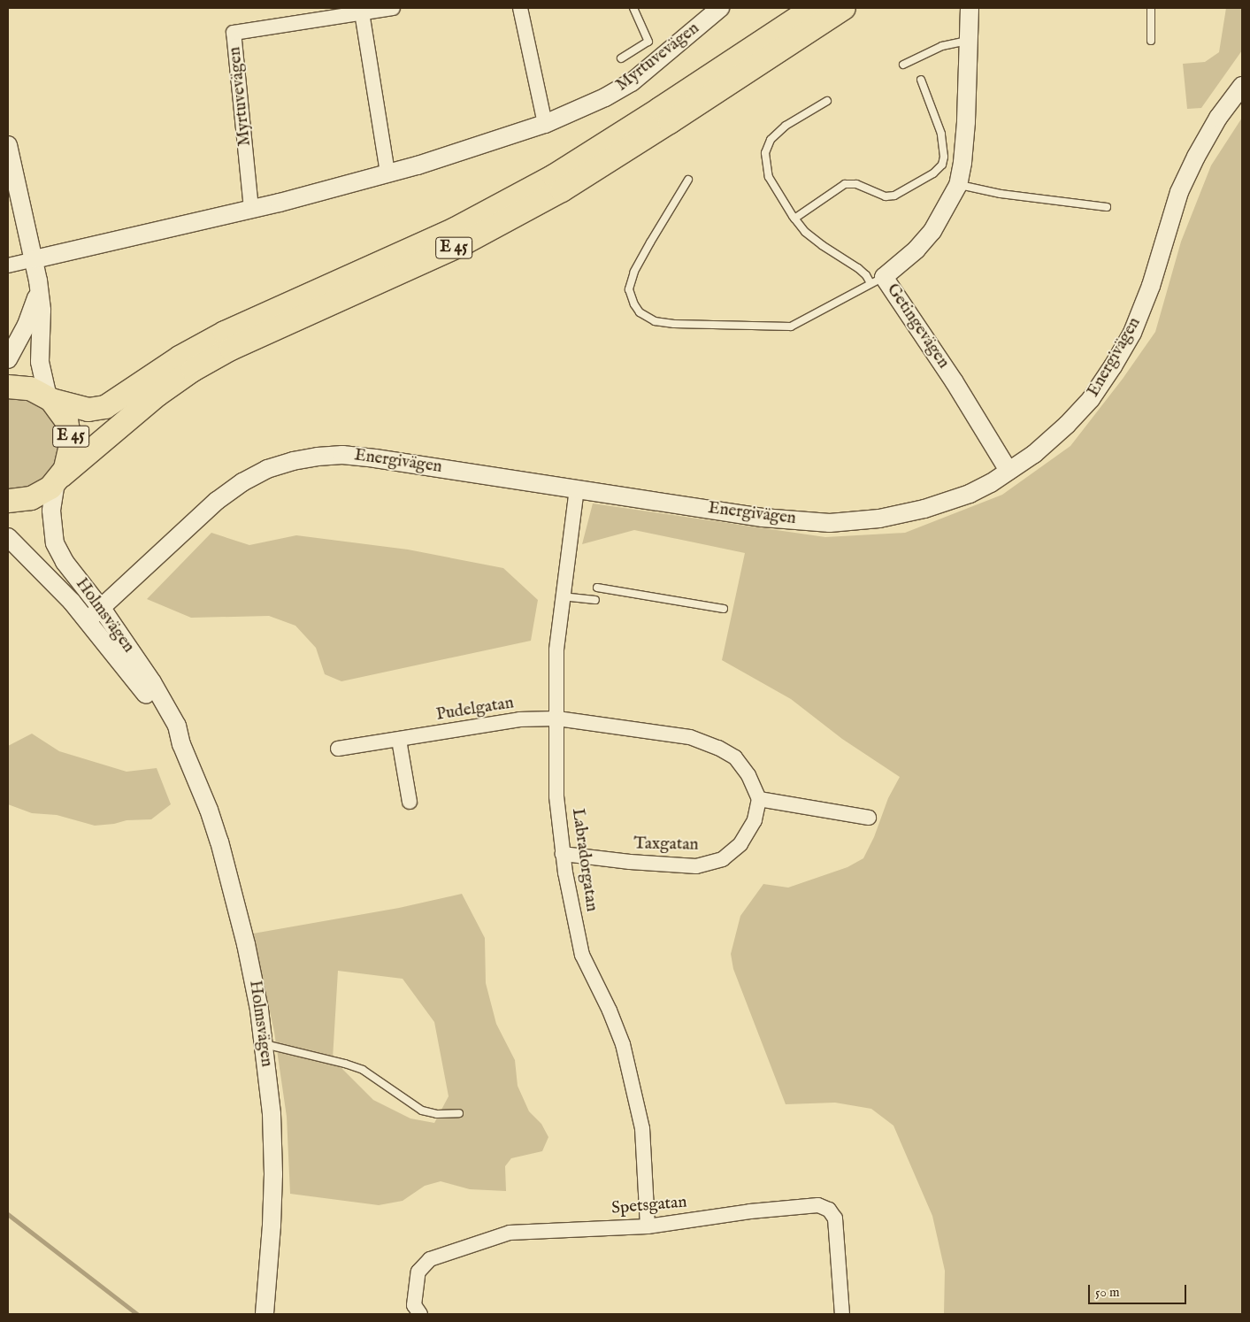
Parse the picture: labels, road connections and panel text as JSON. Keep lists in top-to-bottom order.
{
  "streets": {
    "highway": ["E 45"],
    "street": [
      "Myrtuvevägen",
      "Getingevägen",
      "Energivägen",
      "Holmsvägen",
      "Pudelgatan",
      "Taxgatan",
      "Labradorgatan",
      "Spetsgatan"
    ]
  },
  "crossings": [
    ["E 45", "Holmsvägen"],
    ["Getingevägen", "Energivägen"],
    ["Energivägen", "Holmsvägen"],
    ["Energivägen", "Labradorgatan"],
    ["Pudelgatan", "Labradorgatan"],
    ["Taxgatan", "Labradorgatan"],
    ["Labradorgatan", "Spetsgatan"]
  ],
  "scale_bar": "50 m"
}
